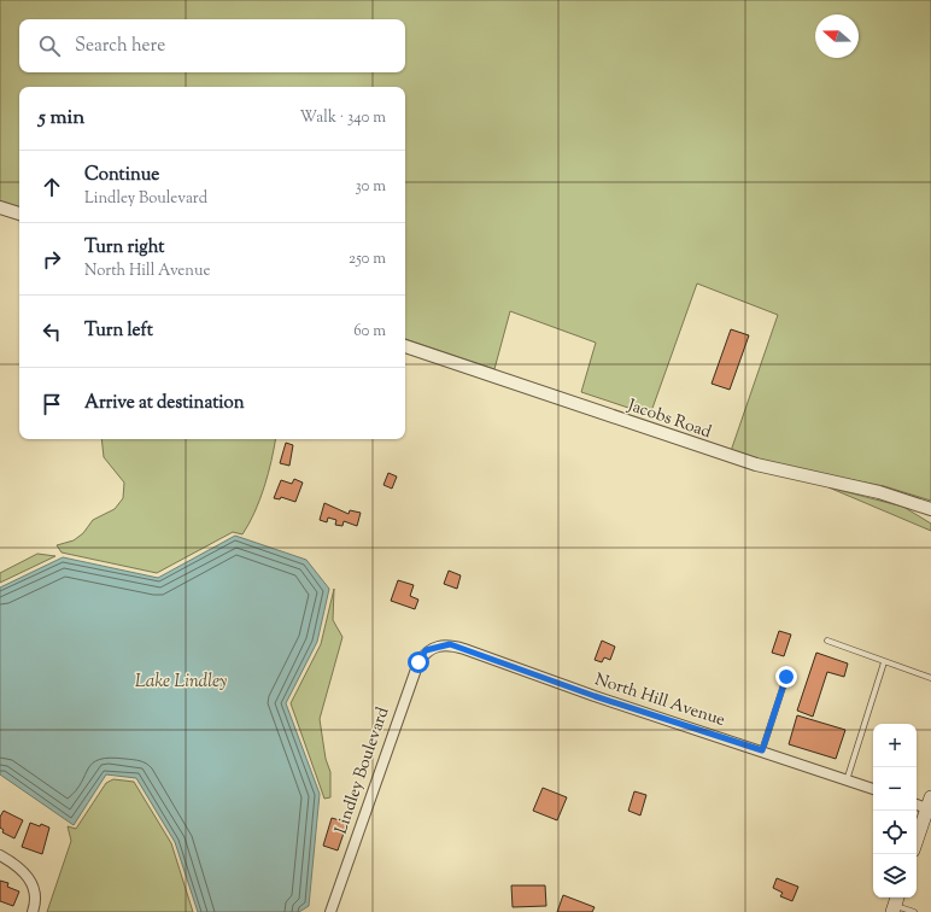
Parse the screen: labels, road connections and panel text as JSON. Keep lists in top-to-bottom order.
{
  "streets": {
    "street": ["Jacobs Road", "North Hill Avenue", "Lindley Boulevard"]
  },
  "crossings": [
    ["North Hill Avenue", "Lindley Boulevard"]
  ],
  "water": ["Lake Lindley"],
  "north": "left",
  "page": {
    "search": "Search here",
    "heading": ["5 min", "Walk · 340 m"],
    "list": [
      ["Continue", "Lindley Boulevard", "30 m"],
      ["Turn right", "North Hill Avenue", "250 m"],
      ["Turn left", "60 m"],
      "Arrive at destination"
    ],
    "map_buttons": ["+", "−"]
  }
}
